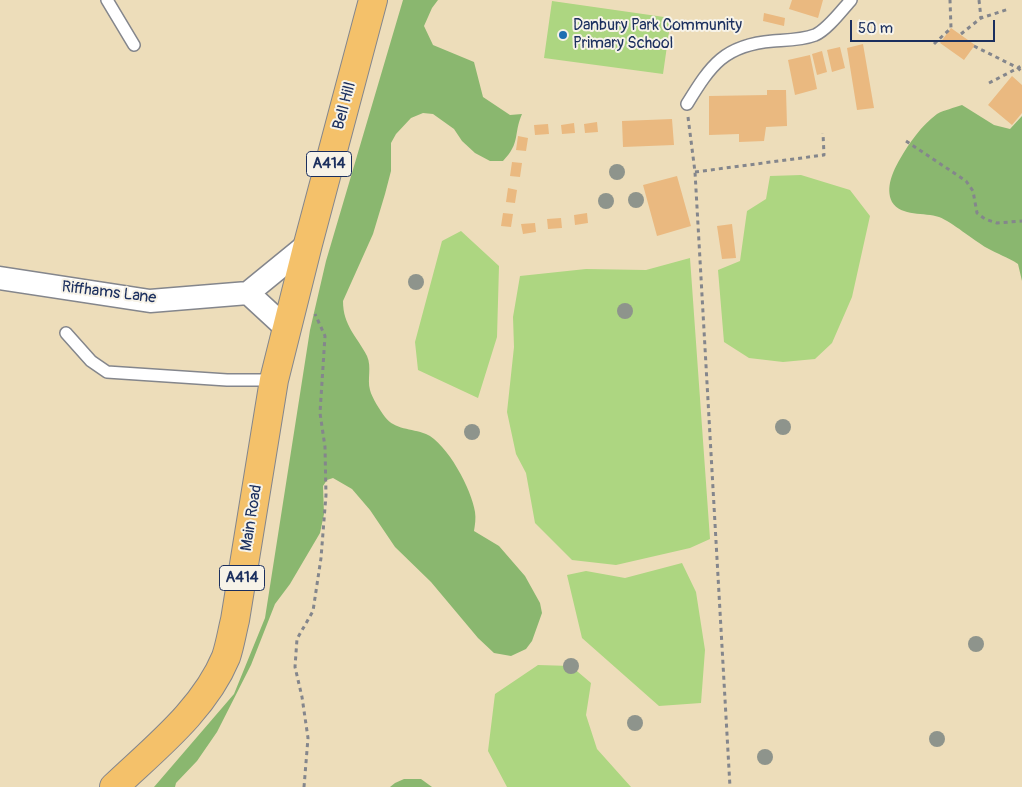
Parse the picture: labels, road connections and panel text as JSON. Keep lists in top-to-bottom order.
{
  "streets": {
    "main road": ["Bell Hill", "A414", "Main Road"],
    "street": ["Riffhams Lane"]
  },
  "crossings": [
    ["Bell Hill", "Main Road"]
  ],
  "places": ["Danbury Park Community Primary School"],
  "scale_bar": "50 m"
}
